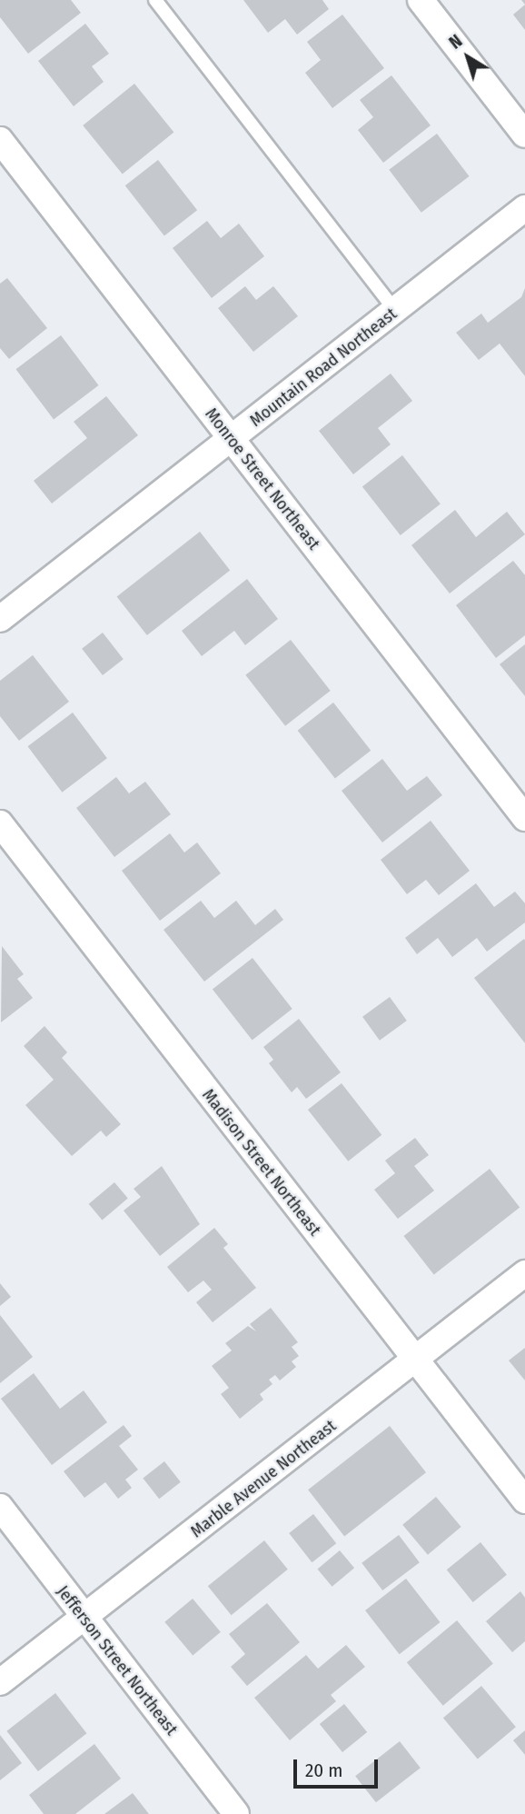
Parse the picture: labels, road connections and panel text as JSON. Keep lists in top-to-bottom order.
{
  "streets": {
    "street": [
      "Mountain Road Northeast",
      "Monroe Street Northeast",
      "Madison Street Northeast",
      "Marble Avenue Northeast",
      "Jefferson Street Northeast"
    ]
  },
  "crossings": [
    ["Mountain Road Northeast", "Monroe Street Northeast"],
    ["Madison Street Northeast", "Marble Avenue Northeast"],
    ["Marble Avenue Northeast", "Jefferson Street Northeast"]
  ],
  "scale_bar": "20 m",
  "north": "top left"
}
